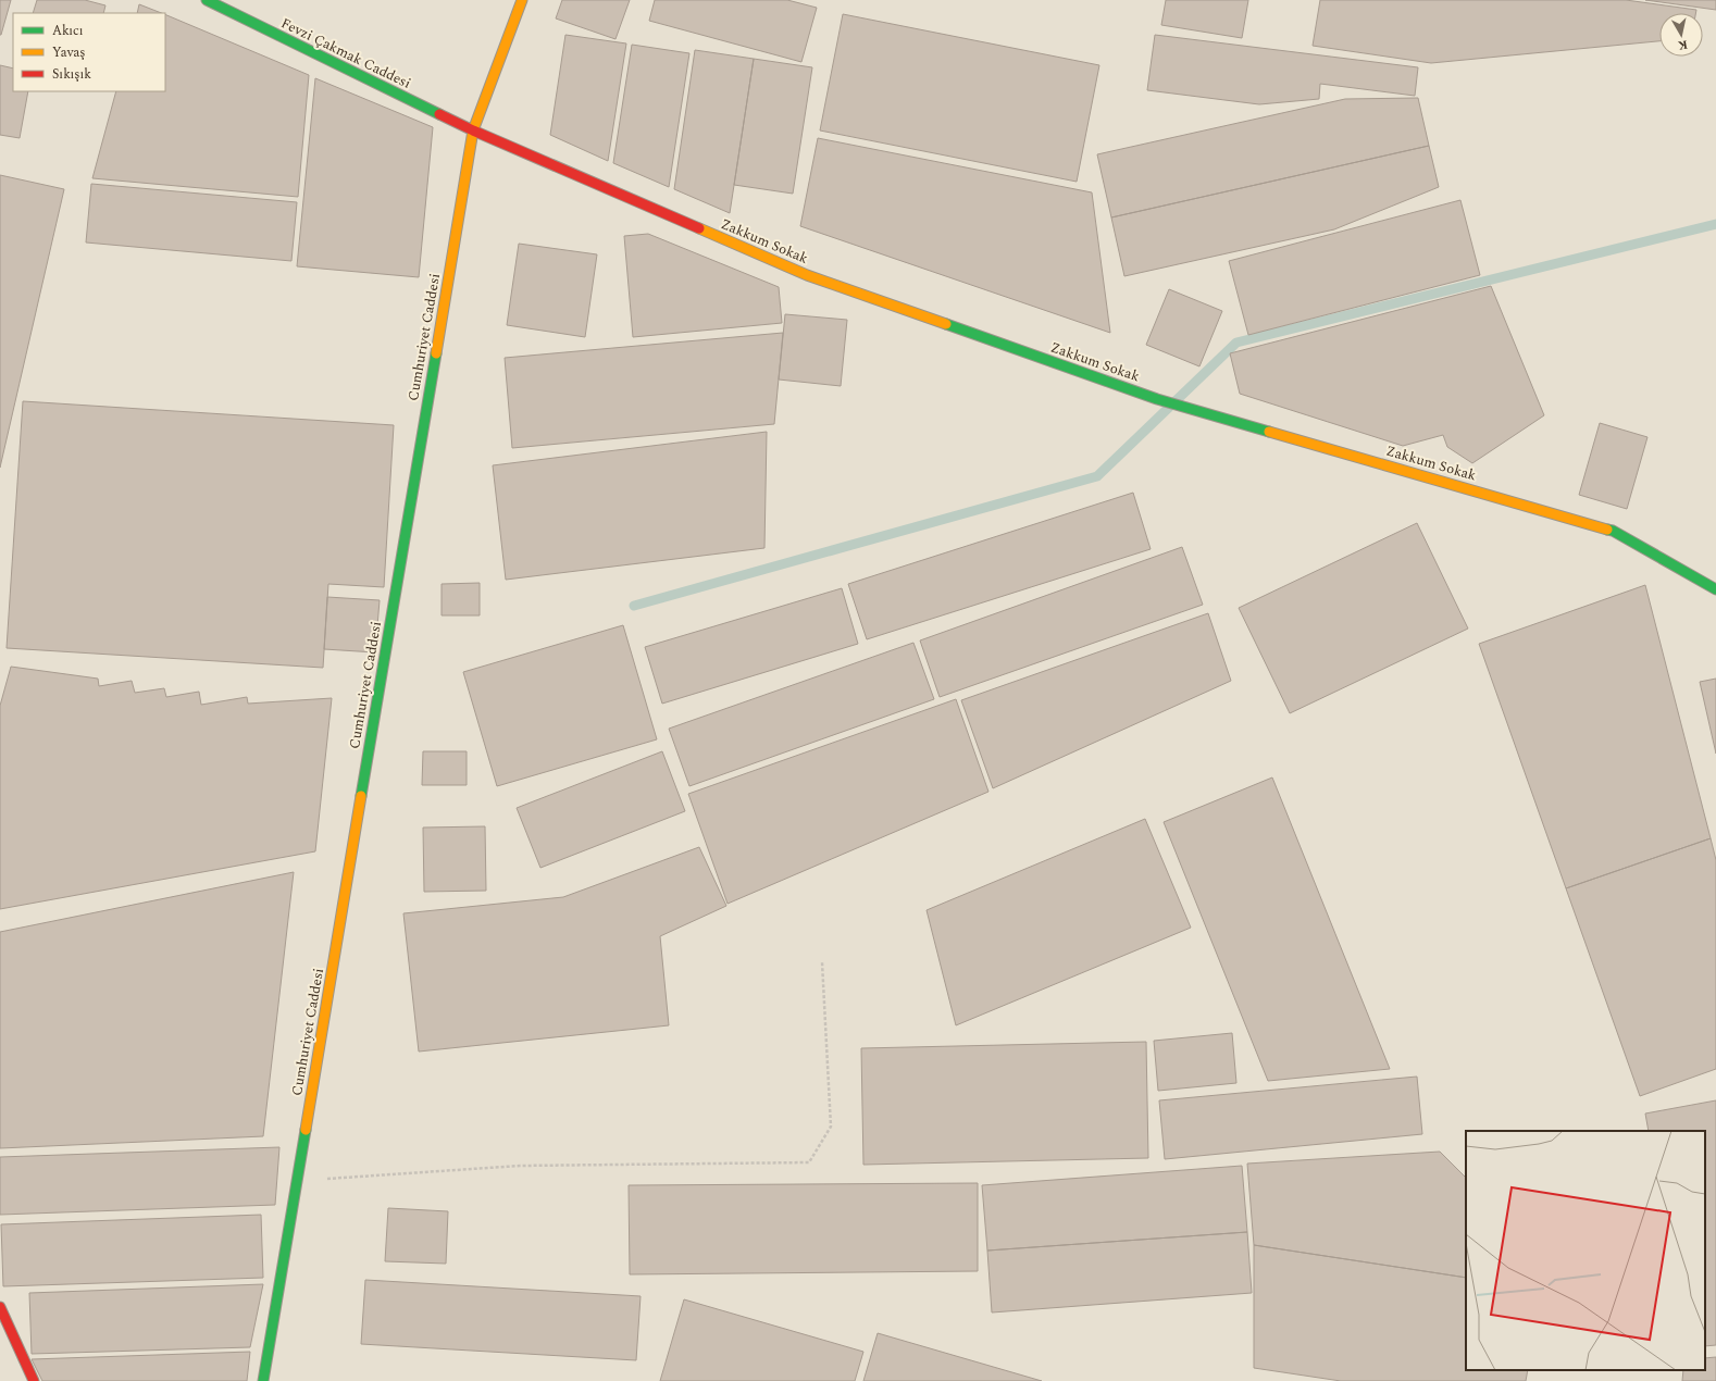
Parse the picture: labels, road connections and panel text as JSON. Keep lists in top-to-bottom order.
{
  "streets": {
    "street": ["Fevzi Çakmak Caddesi", "Zakkum Sokak", "Cumhuriyet Caddesi"]
  },
  "crossings": [
    ["Fevzi Çakmak Caddesi", "Zakkum Sokak"],
    ["Fevzi Çakmak Caddesi", "Cumhuriyet Caddesi"],
    ["Zakkum Sokak", "Cumhuriyet Caddesi"]
  ],
  "legend": ["Akıcı", "Yavaş", "Sıkışık"],
  "north": "bottom"
}
